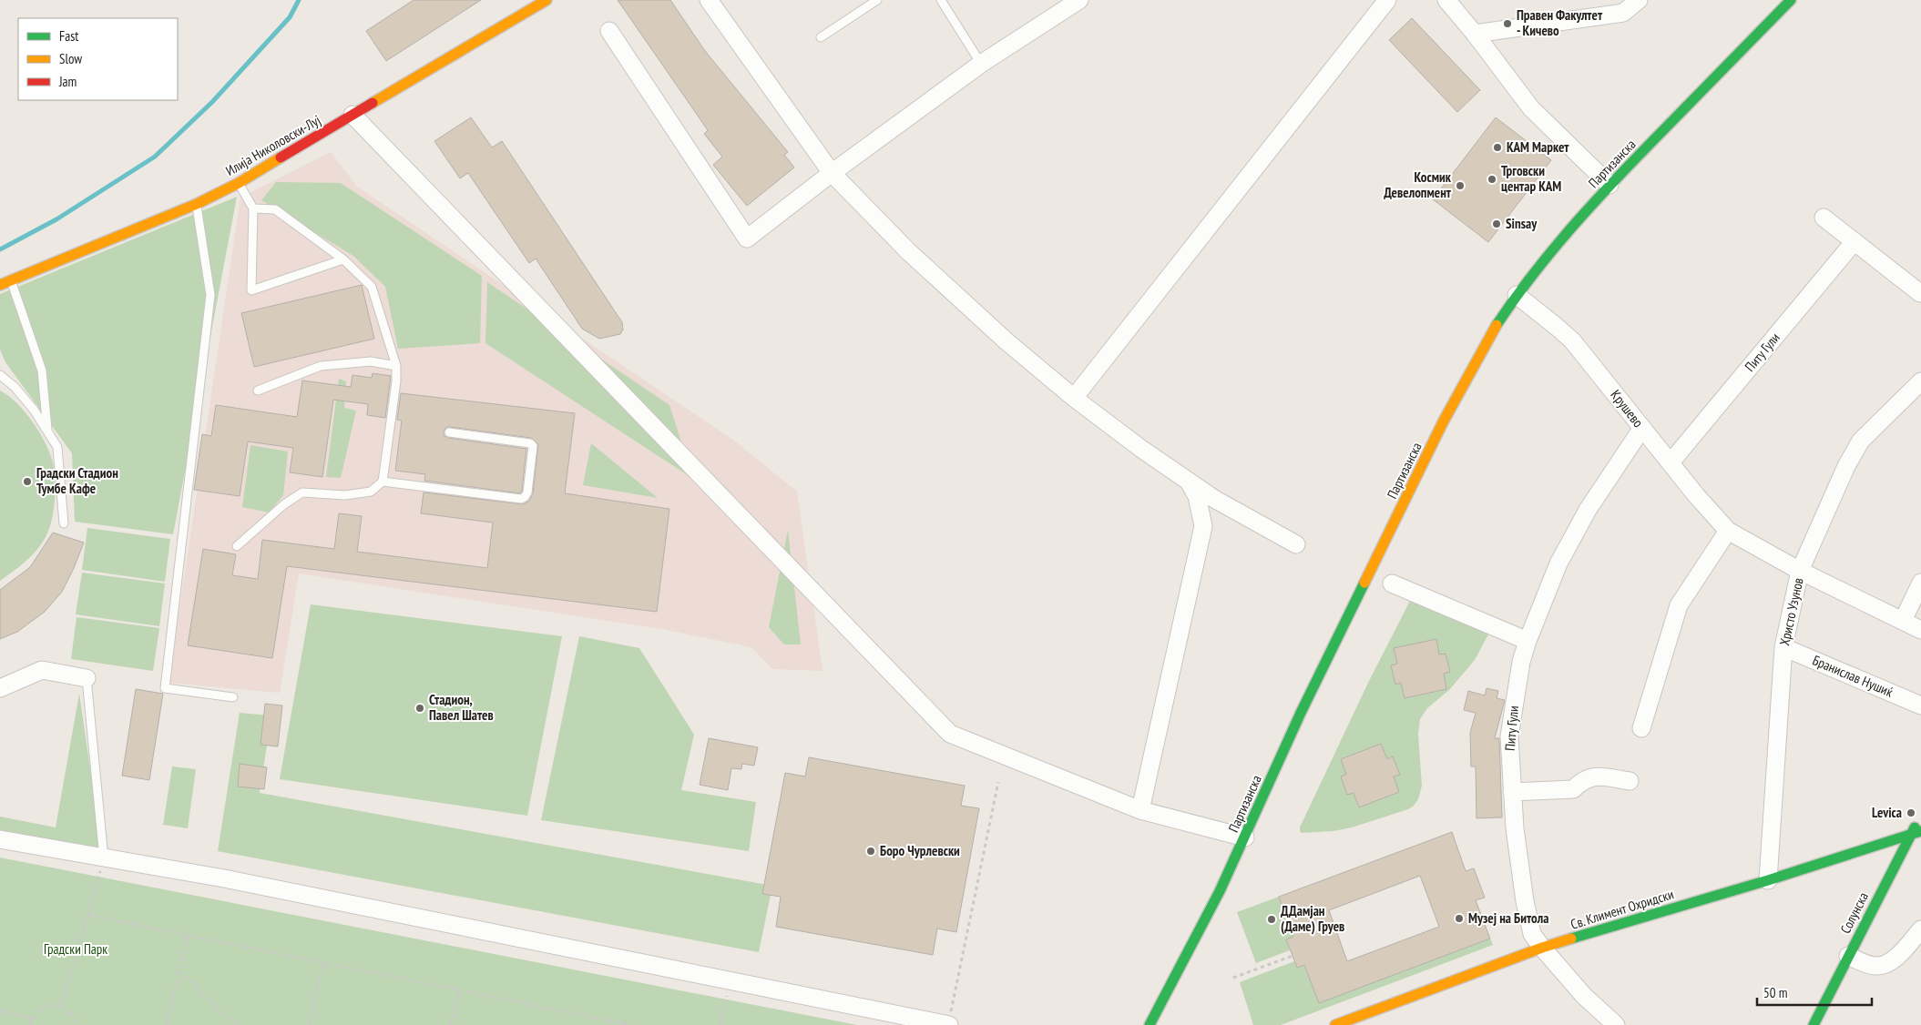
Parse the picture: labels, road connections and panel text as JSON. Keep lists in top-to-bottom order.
{
  "streets": {
    "street": [
      "Илија Николовски-Луј",
      "Партизанска",
      "Питу Гули",
      "Крушево",
      "Христо Узунов",
      "Бранислав Нушиќ",
      "Св. Климент Охридски",
      "Солунска"
    ]
  },
  "crossings": [
    ["Партизанска", "Крушево"],
    ["Питу Гули", "Крушево"],
    ["Питу Гули", "Св. Климент Охридски"],
    ["Крушево", "Христо Узунов"],
    ["Христо Узунов", "Бранислав Нушиќ"],
    ["Христо Узунов", "Св. Климент Охридски"],
    ["Св. Климент Охридски", "Солунска"]
  ],
  "parks": ["Градски Парк"],
  "places": [
    "Правен Факултет - Кичево",
    "КАМ Маркет",
    "Трговски центар КАМ",
    "Космик Девелопмент",
    "Sinsay",
    "Градски Стадион Тумбе Кафе",
    "Стадион, Павел Шатев",
    "Levica",
    "Боро Чурлевски",
    "Музеј на Битола",
    "ДДамјан (Даме) Груев"
  ],
  "legend": ["Fast", "Slow", "Jam"],
  "scale_bar": "50 m"
}
